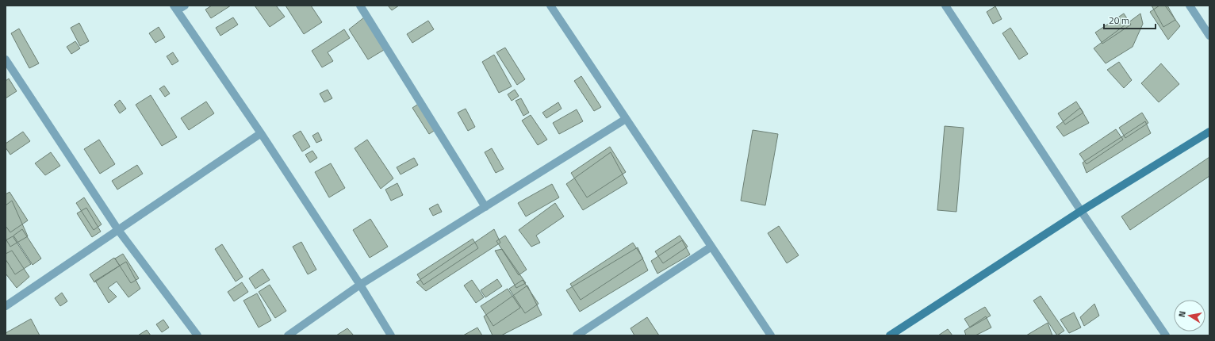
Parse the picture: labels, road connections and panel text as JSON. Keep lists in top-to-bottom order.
{
  "scale_bar": "20 m",
  "north": "left"
}
